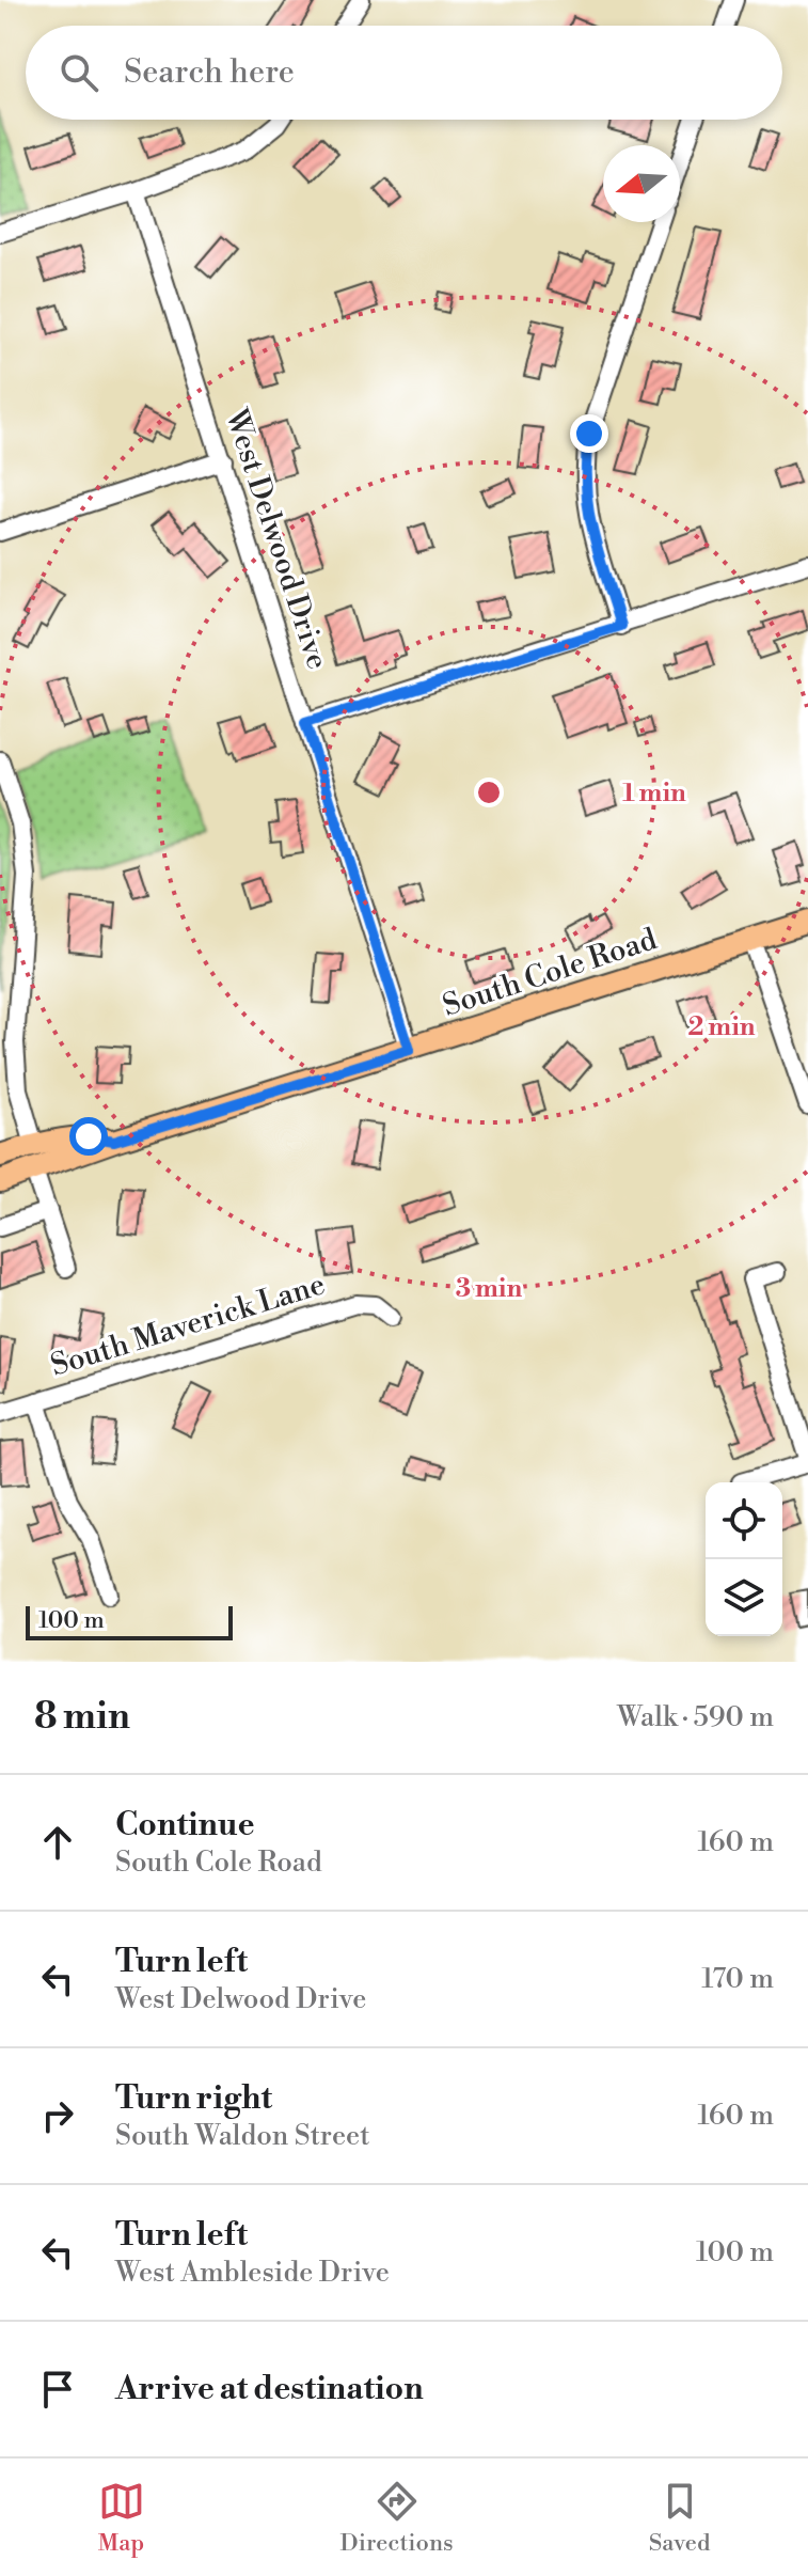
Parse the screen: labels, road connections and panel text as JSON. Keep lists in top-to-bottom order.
{
  "streets": {
    "main road": ["South Cole Road"],
    "street": ["West Delwood Drive", "South Maverick Lane"]
  },
  "crossings": [
    ["West Delwood Drive", "South Cole Road"]
  ],
  "scale_bar": "100 m",
  "north": "left",
  "page": {
    "search": "Search here",
    "scale": "100 m",
    "heading": ["8 min", "Walk · 590 m"],
    "list": [
      ["Continue", "South Cole Road", "160 m"],
      ["Turn left", "West Delwood Drive", "170 m"],
      ["Turn right", "South Waldon Street", "160 m"],
      ["Turn left", "West Ambleside Drive", "100 m"],
      "Arrive at destination"
    ],
    "nav": ["Map", "Directions", "Saved"]
  },
  "rings": ["1 min", "2 min", "3 min"]
}
